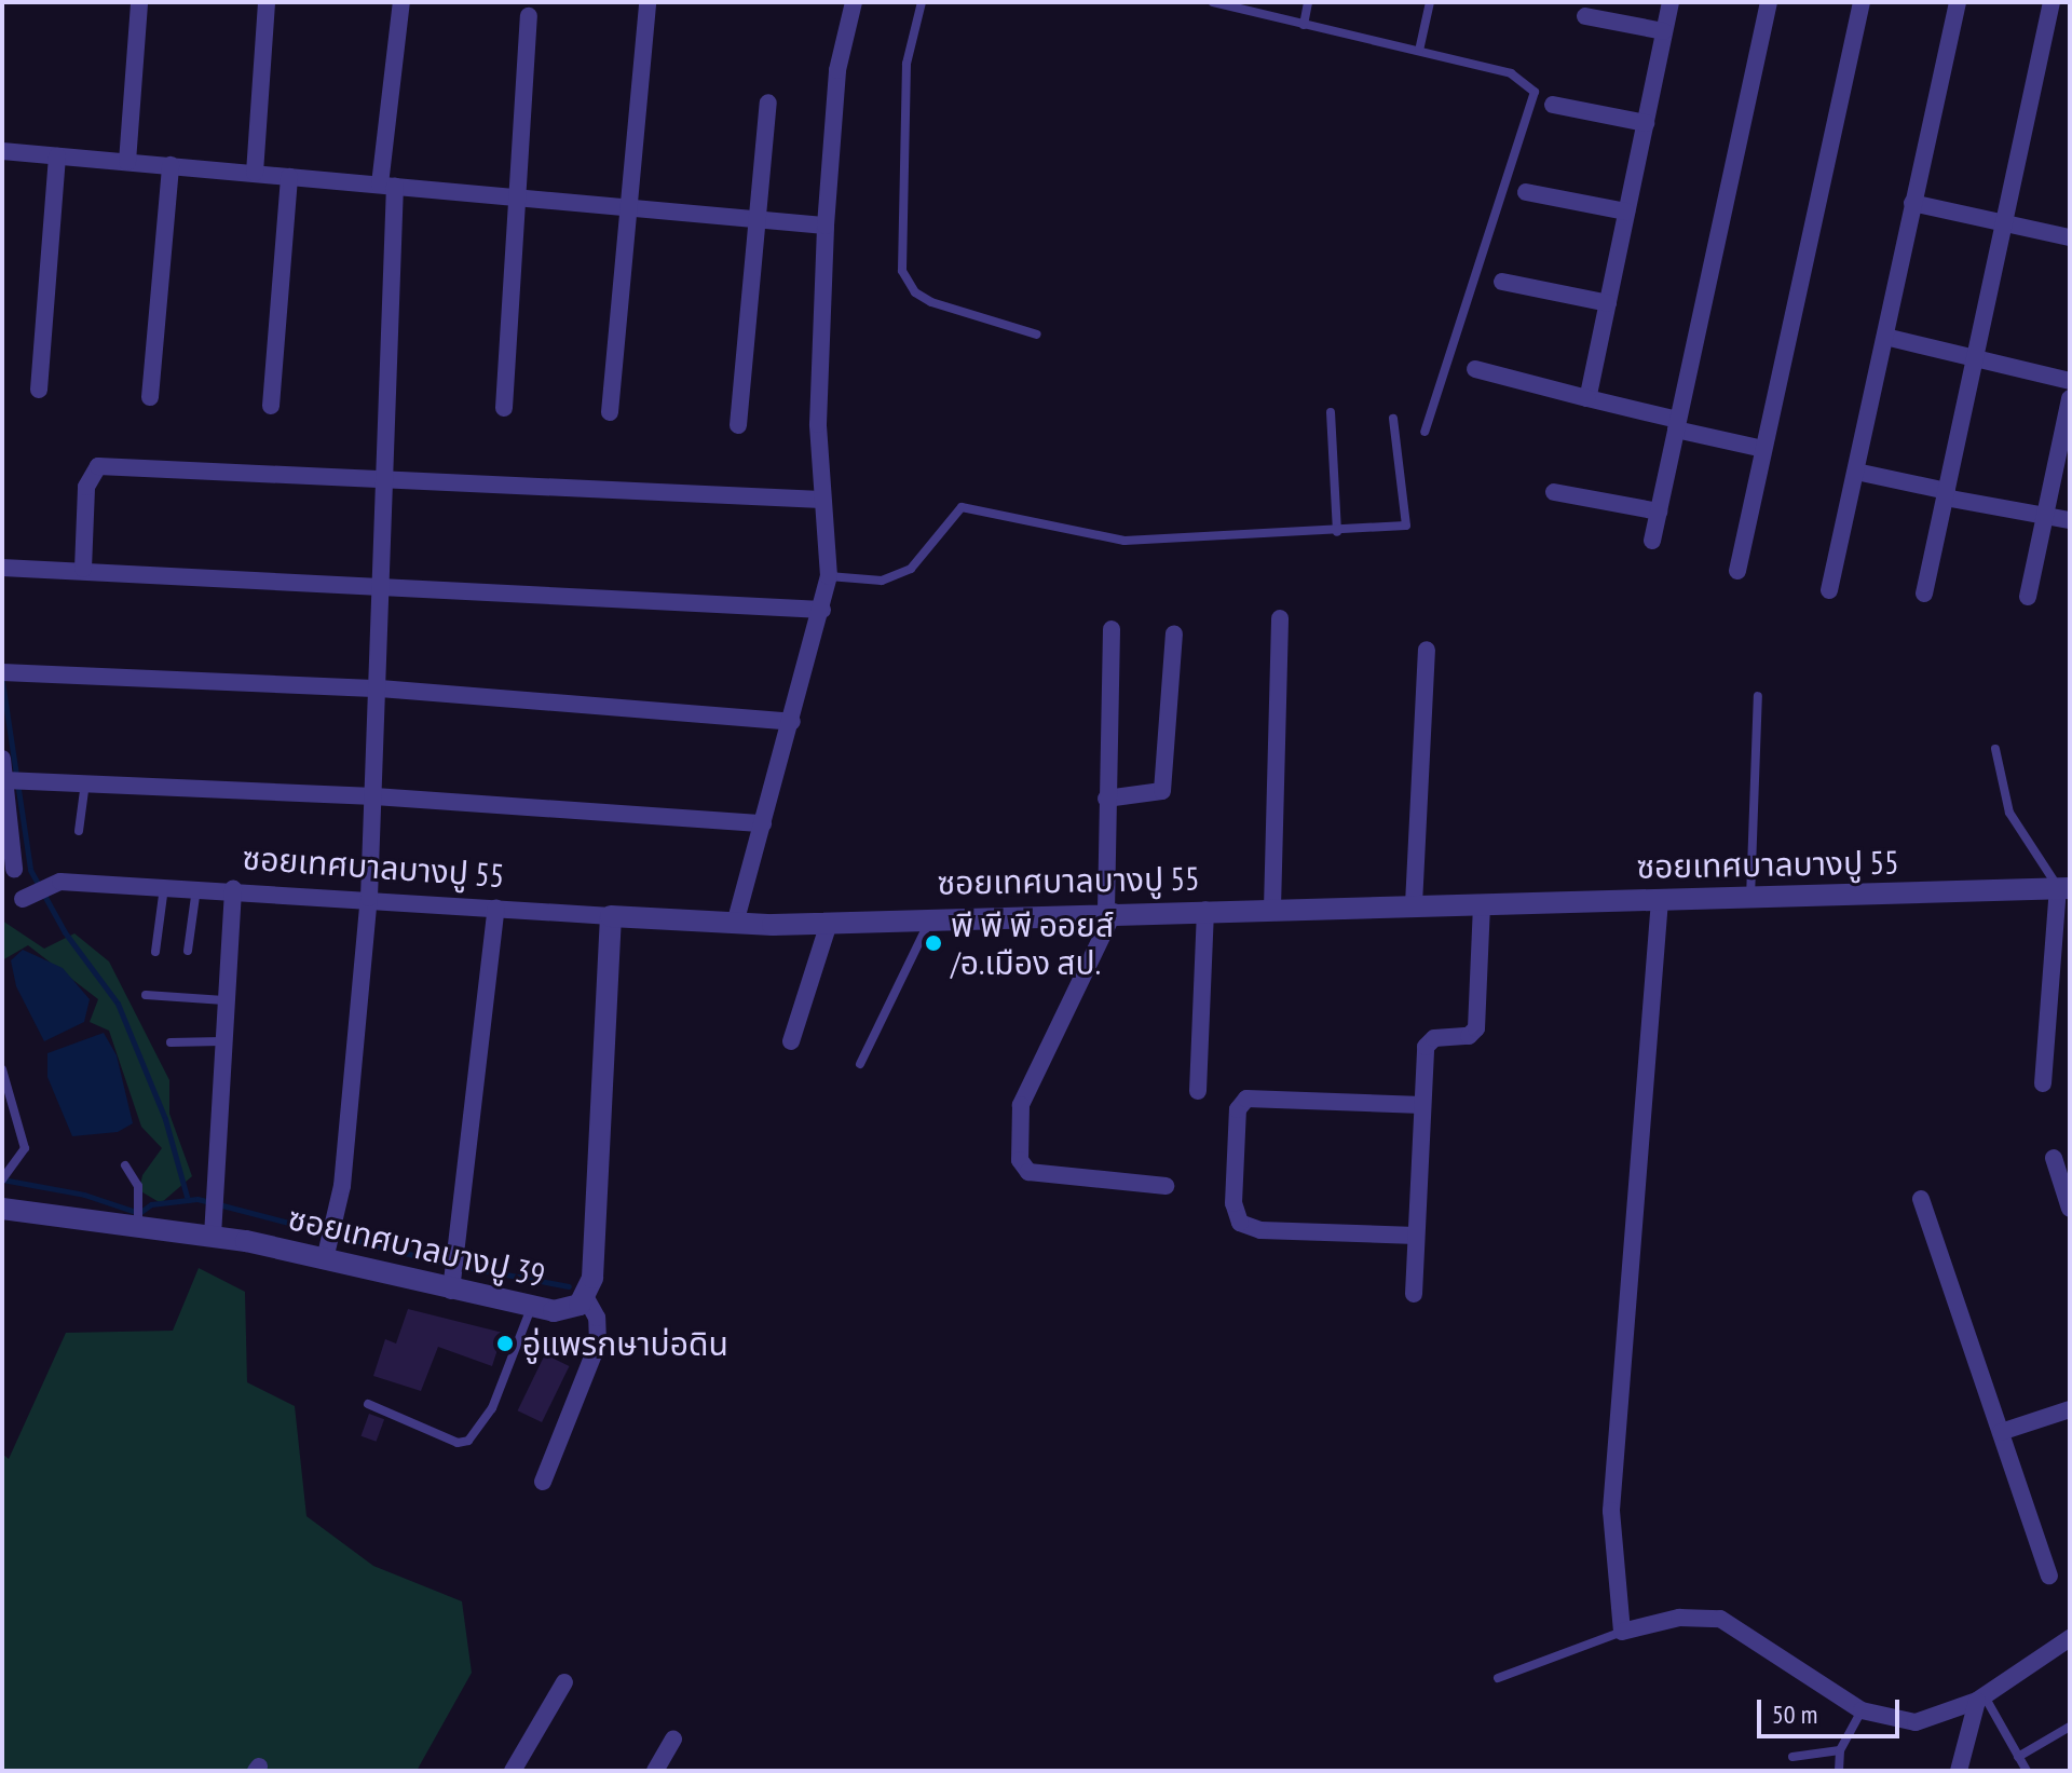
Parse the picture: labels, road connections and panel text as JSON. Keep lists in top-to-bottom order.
{
  "streets": {
    "street": ["ซอยเทศบาลบางปู 55", "ซอยเทศบาลบางปู 39"]
  },
  "crossings": [
    ["ซอยเทศบาลบางปู 55", "ซอยเทศบาลบางปู 39"]
  ],
  "places": ["พี พี พี ออยส์ /อ.เมือง สป.", "อู่แพรกษาบ่อดิน"],
  "scale_bar": "50 m"
}
